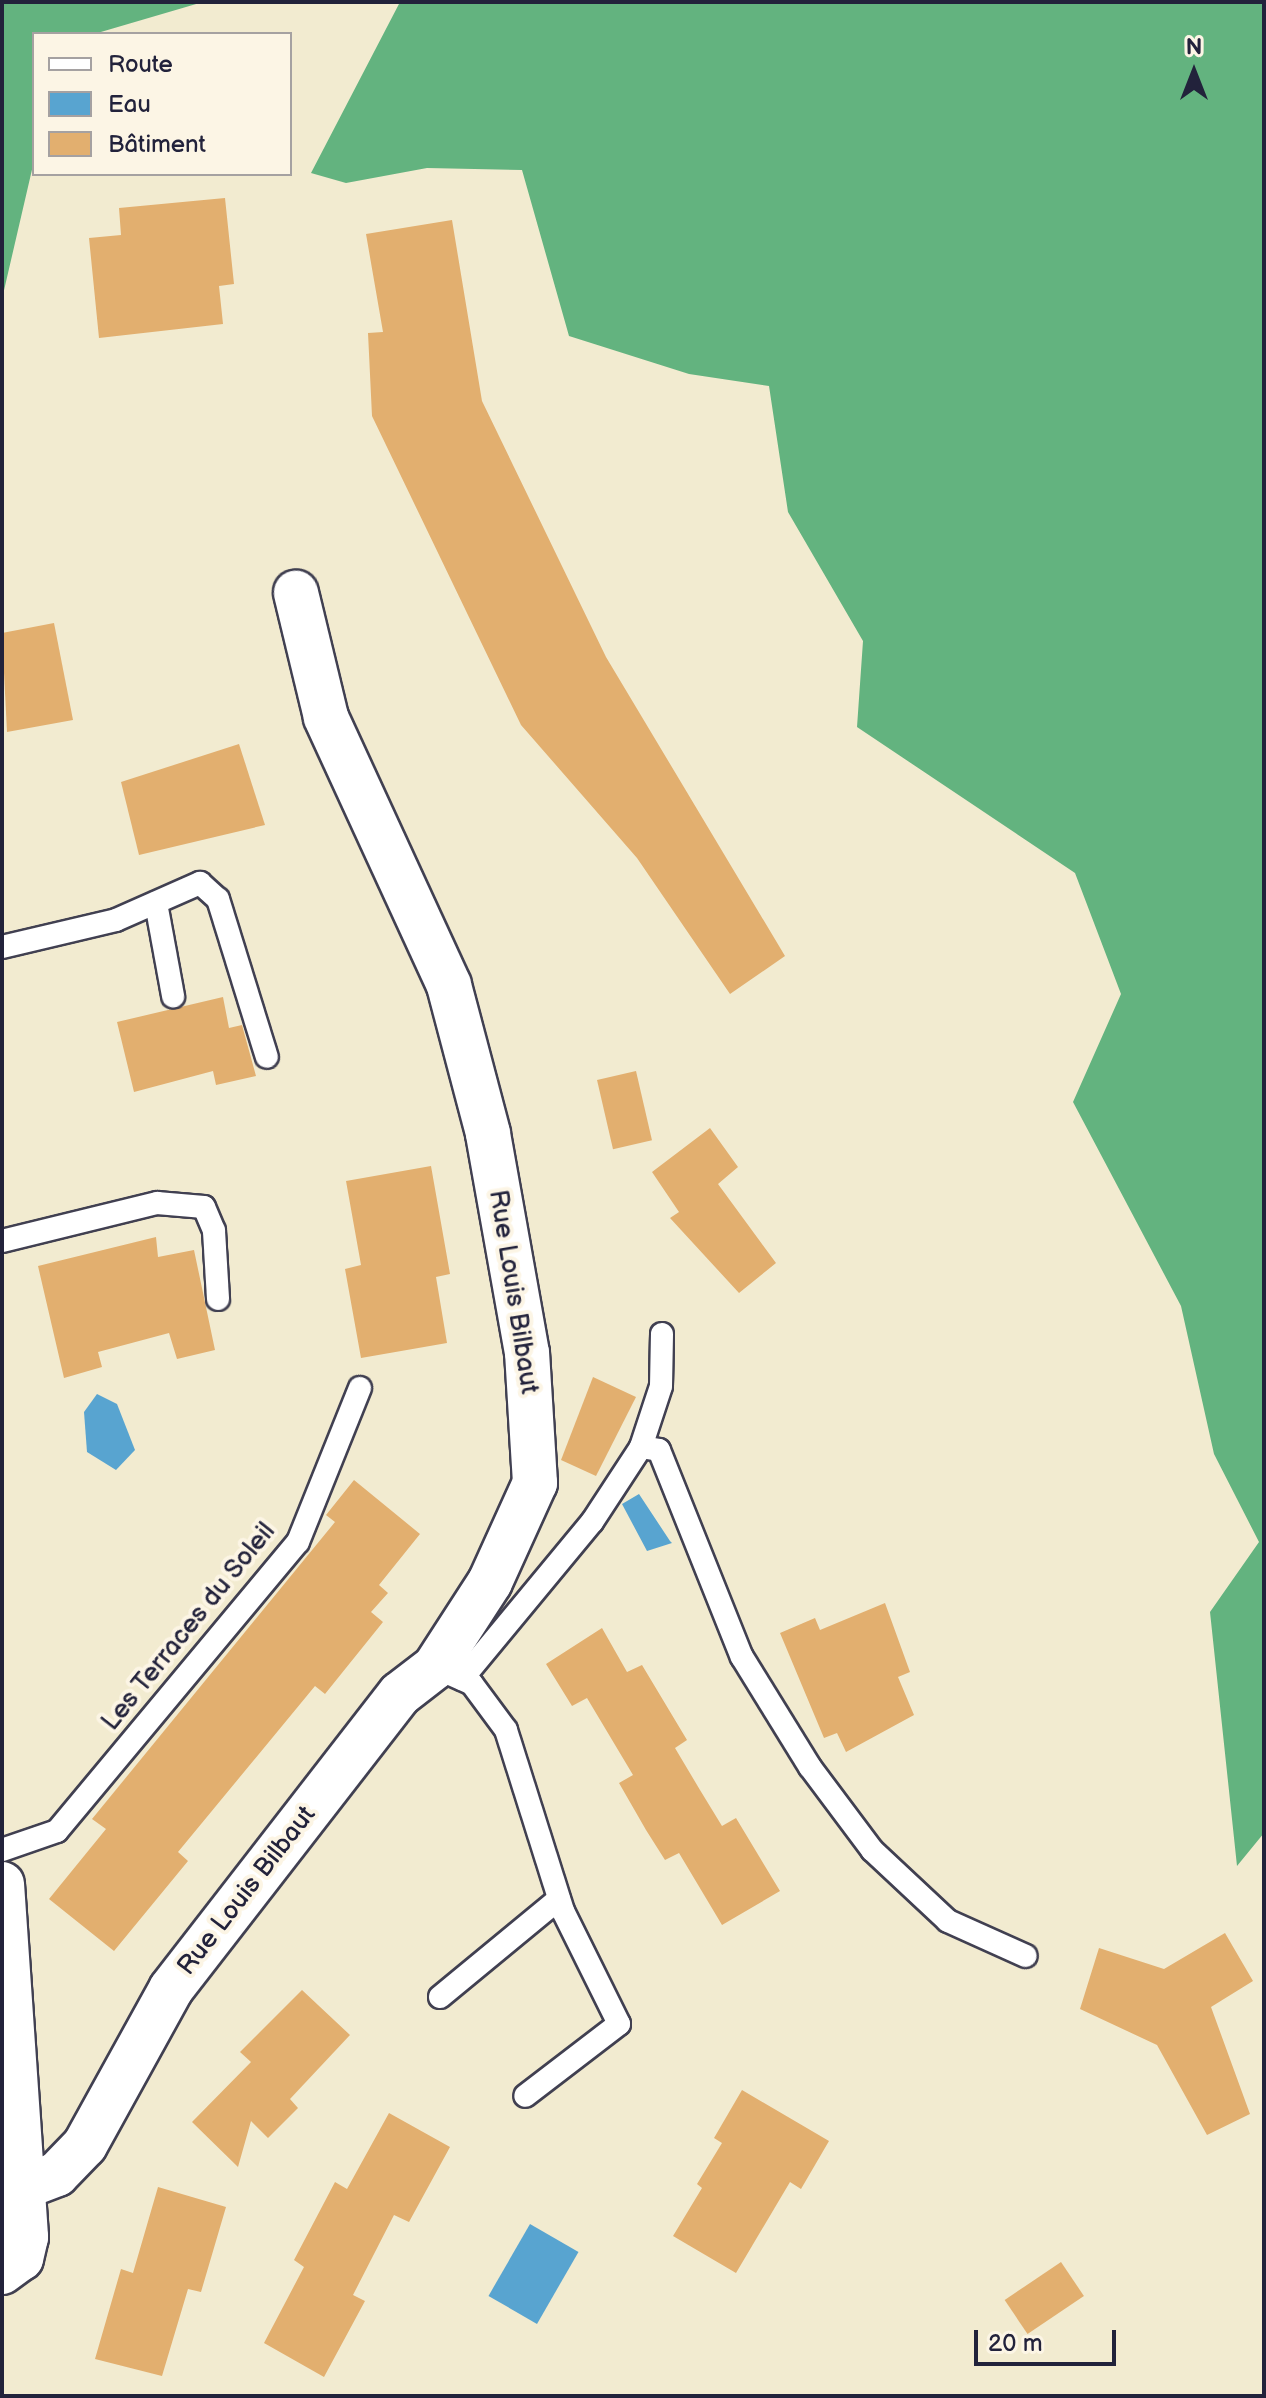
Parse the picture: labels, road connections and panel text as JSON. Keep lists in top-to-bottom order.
{
  "streets": {
    "street": ["Rue Louis Bilbaut"],
    "lane": ["Les Terraces du Soleil"]
  },
  "legend": ["Route", "Eau", "Bâtiment"],
  "scale_bar": "20 m",
  "north": "top"
}
